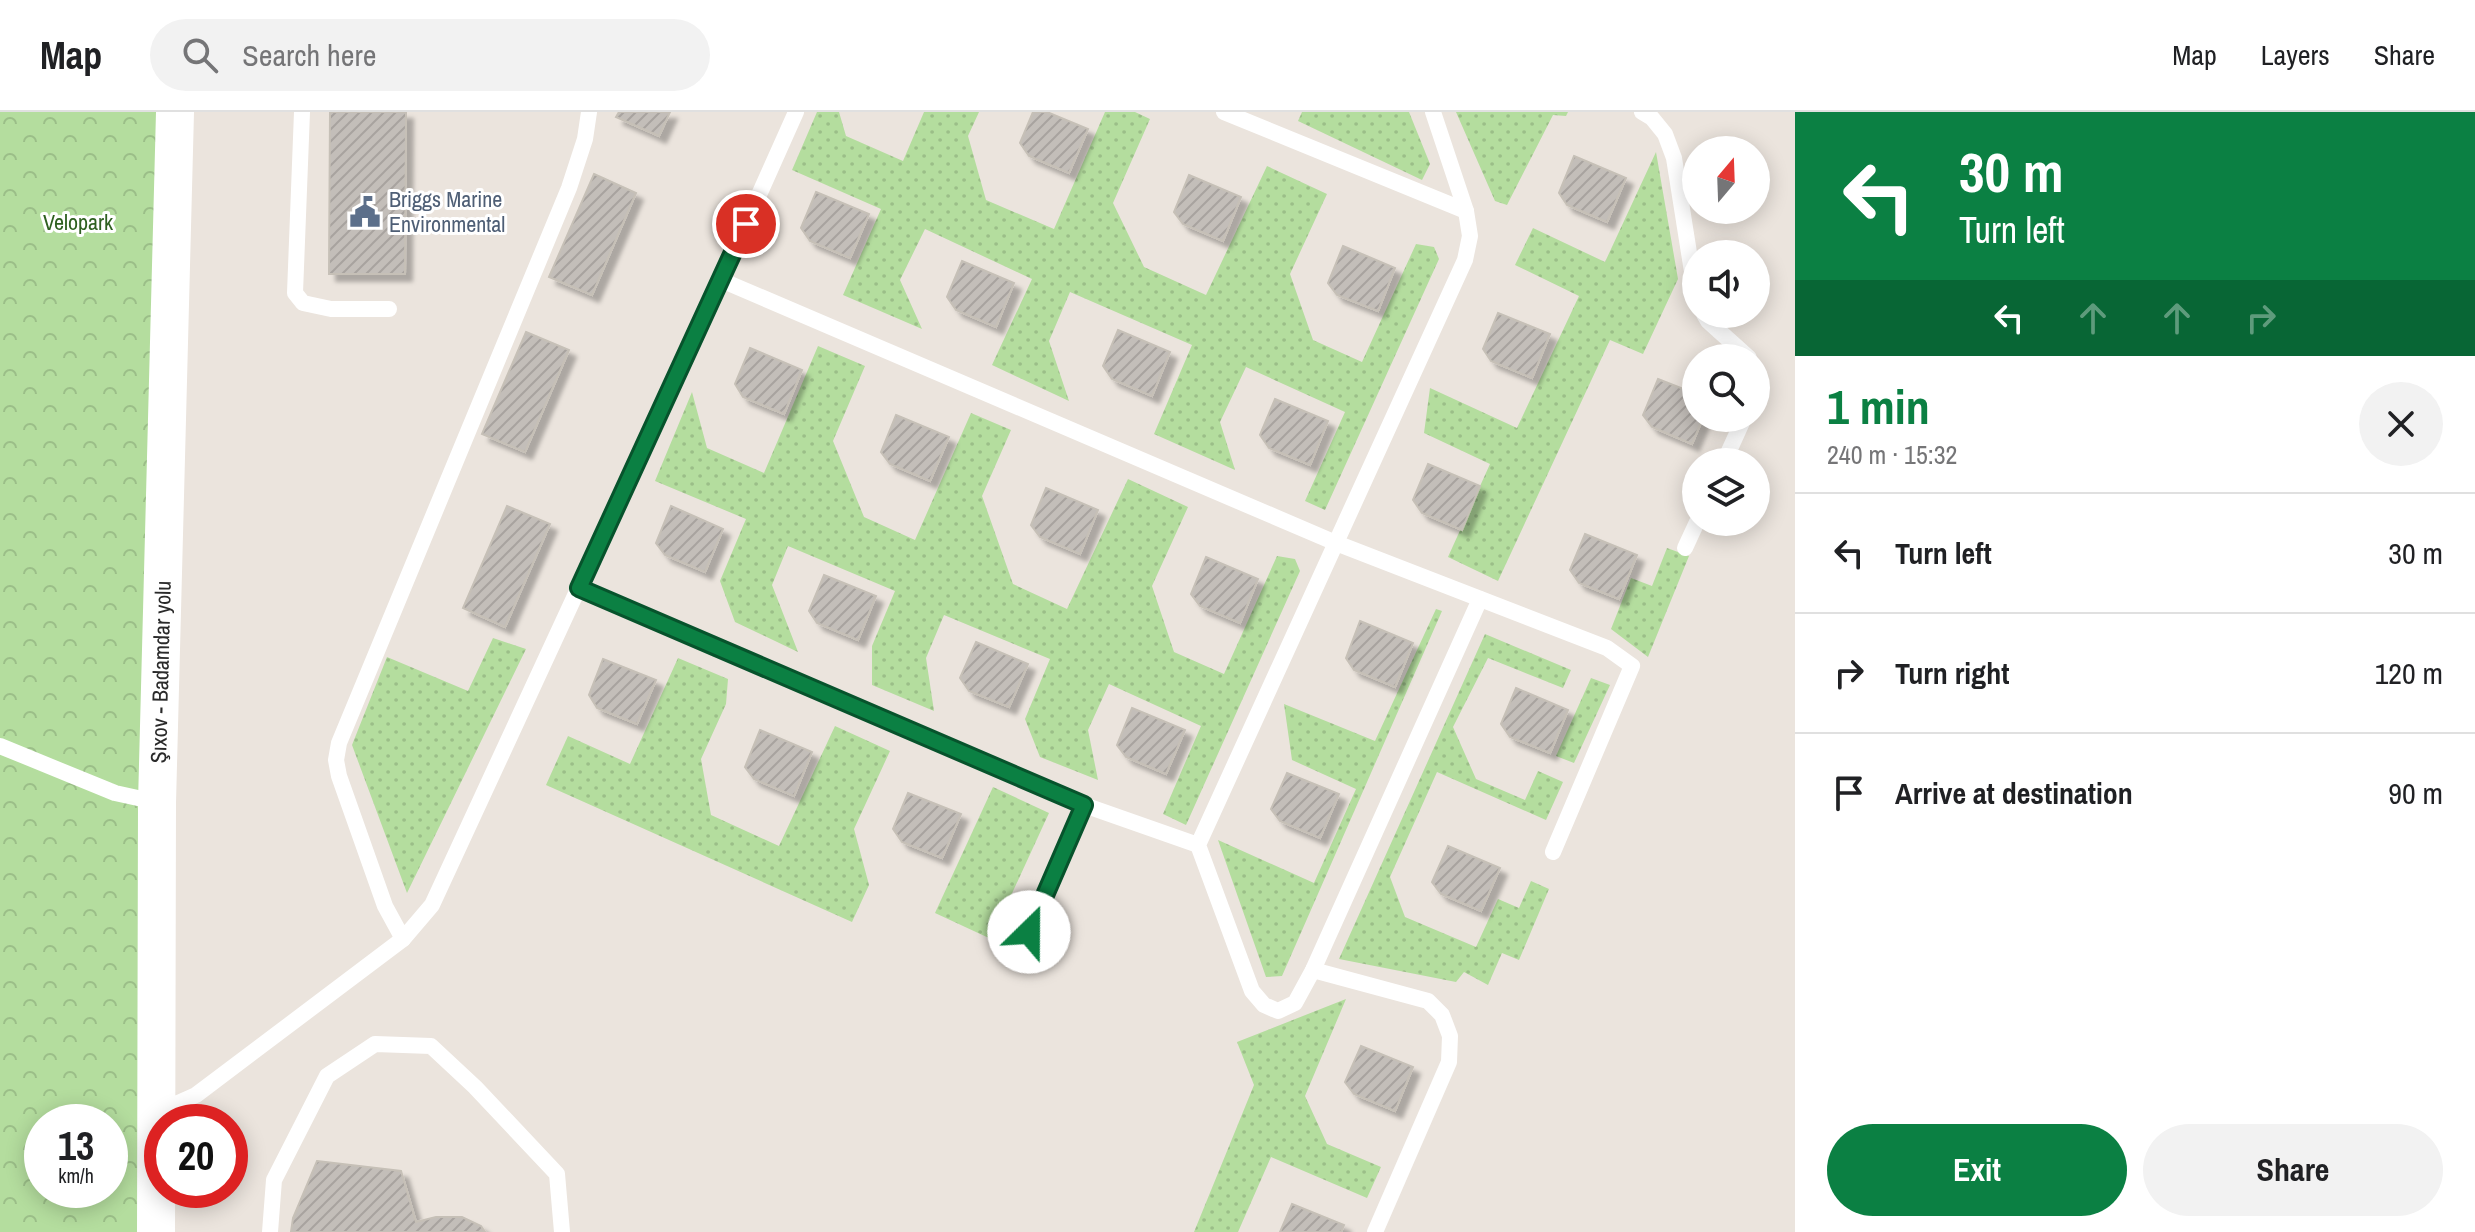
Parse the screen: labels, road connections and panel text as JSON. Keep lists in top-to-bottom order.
{
  "streets": {
    "street": ["Şıxov - Badamdar yolu"]
  },
  "parks": ["Velopark"],
  "places": {
    "public building": ["Briggs Marine Environmental"]
  },
  "north": "top",
  "page": {
    "header": "Map",
    "search": "Search here",
    "nav": ["Map", "Layers", "Share"],
    "turn": ["30 m", "Turn left"],
    "heading": ["1 min", "240 m · 15:32"],
    "list": [
      {
        "name": "Turn left",
        "value": "30 m"
      },
      {
        "name": "Turn right",
        "value": "120 m"
      },
      {
        "name": "Arrive at destination",
        "value": "90 m"
      }
    ],
    "speed": "13 km/h",
    "limit": "20",
    "buttons": ["Exit", "Share"]
  }
}
